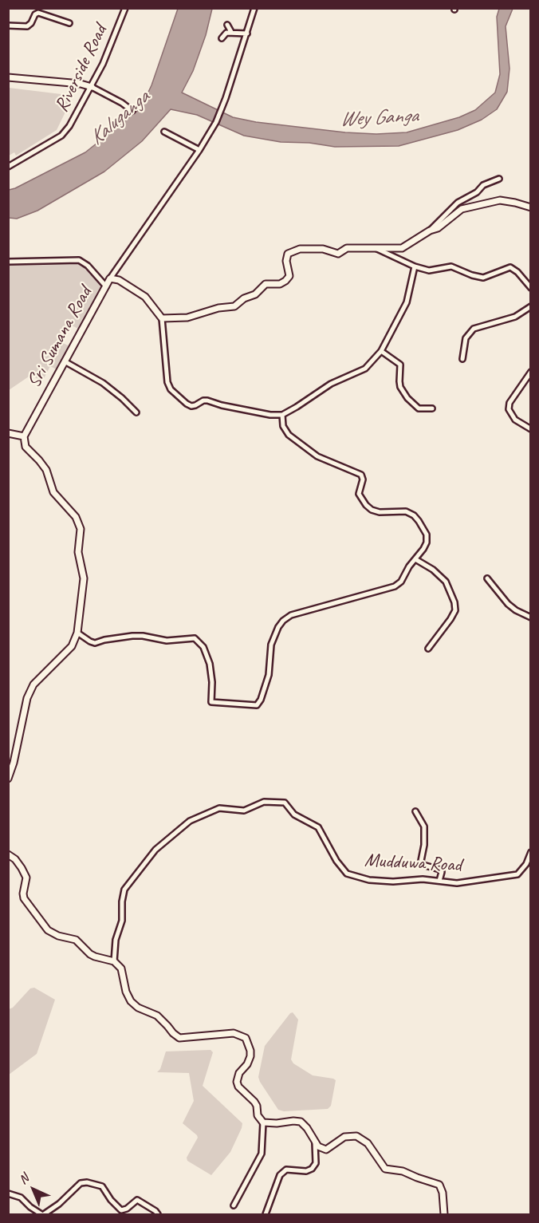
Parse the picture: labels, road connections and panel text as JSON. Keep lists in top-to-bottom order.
{
  "streets": {
    "street": ["Riverside Road", "Sri Sumana Road", "Mudduwa Road"]
  },
  "water": ["Kaluganga", "Wey Ganga"],
  "north": "top left"
}
